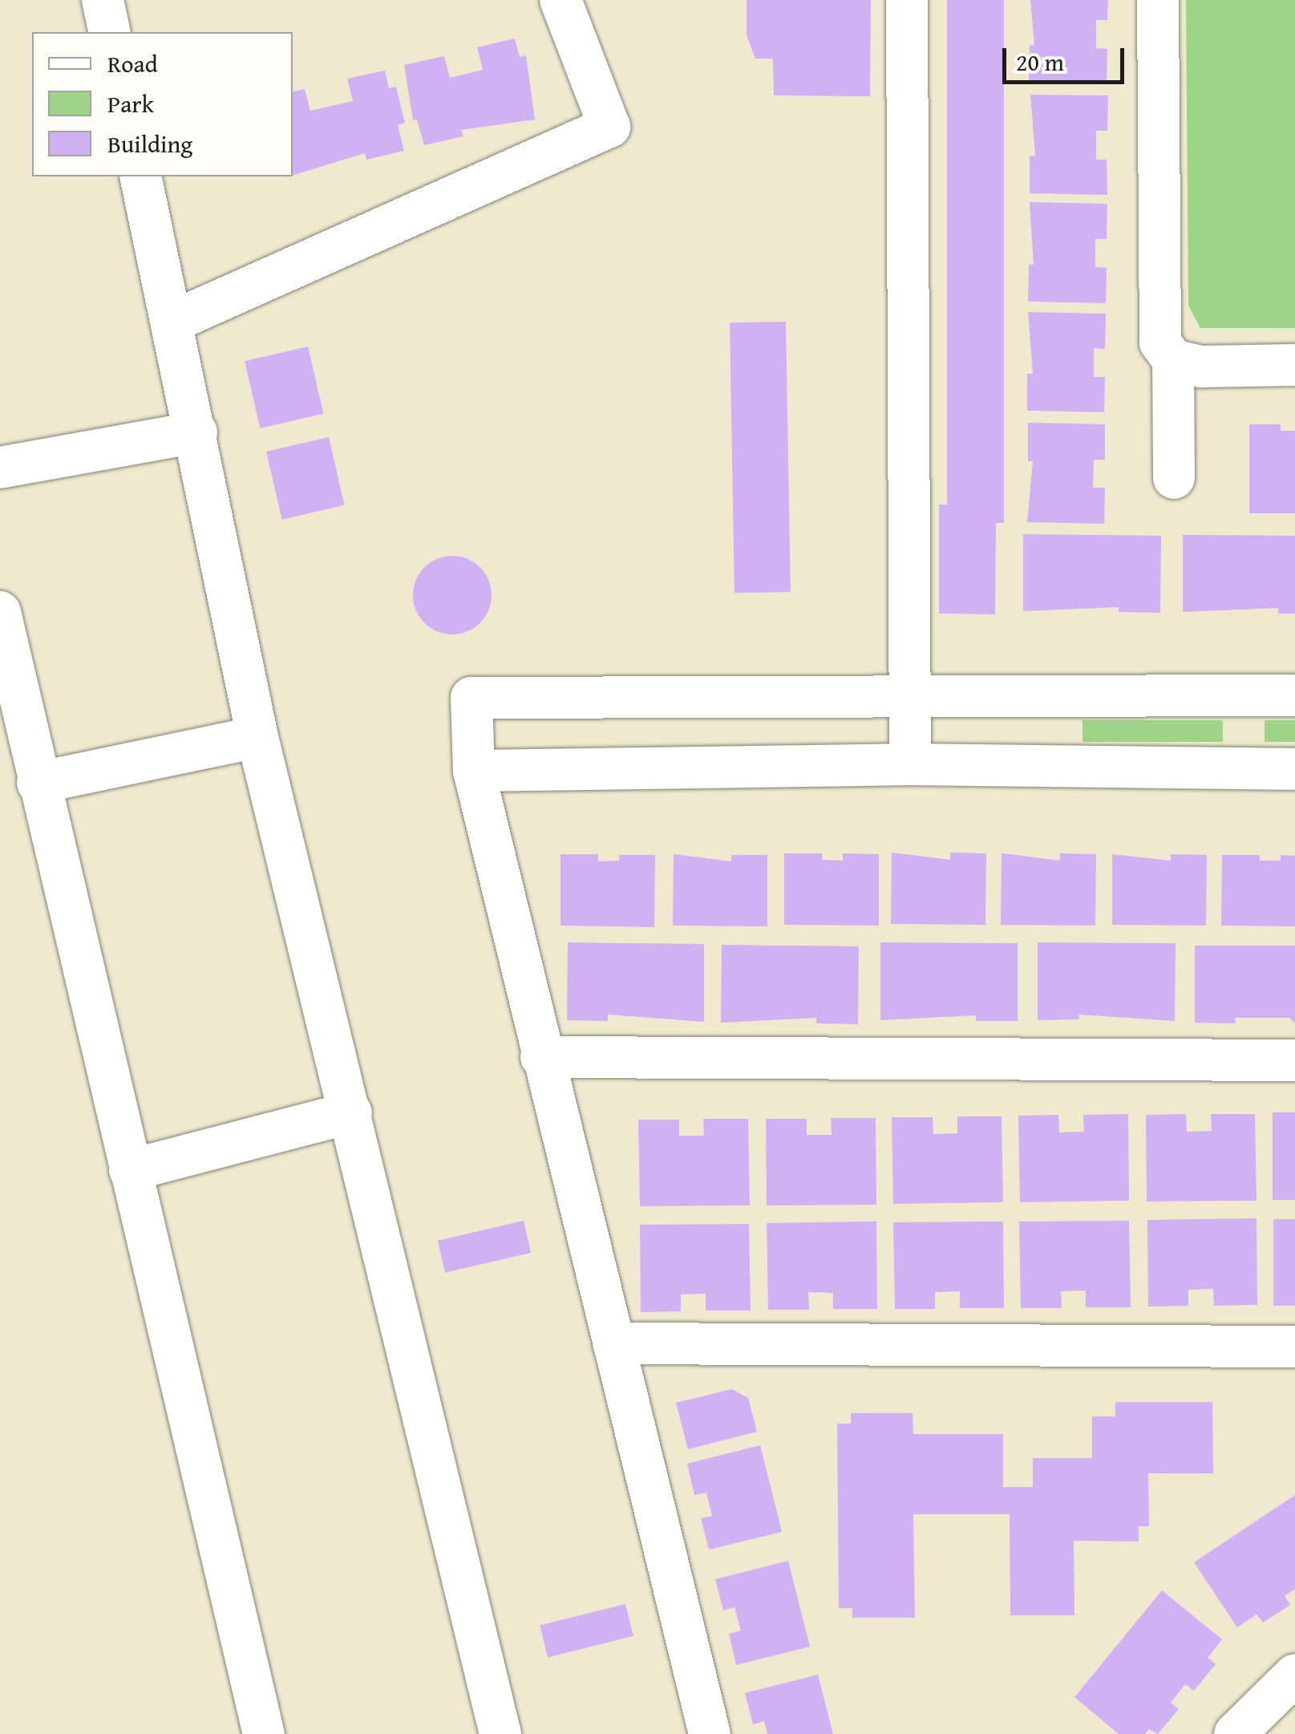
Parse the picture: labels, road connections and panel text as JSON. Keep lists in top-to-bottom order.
{
  "legend": ["Road", "Park", "Building"],
  "scale_bar": "20 m"
}
